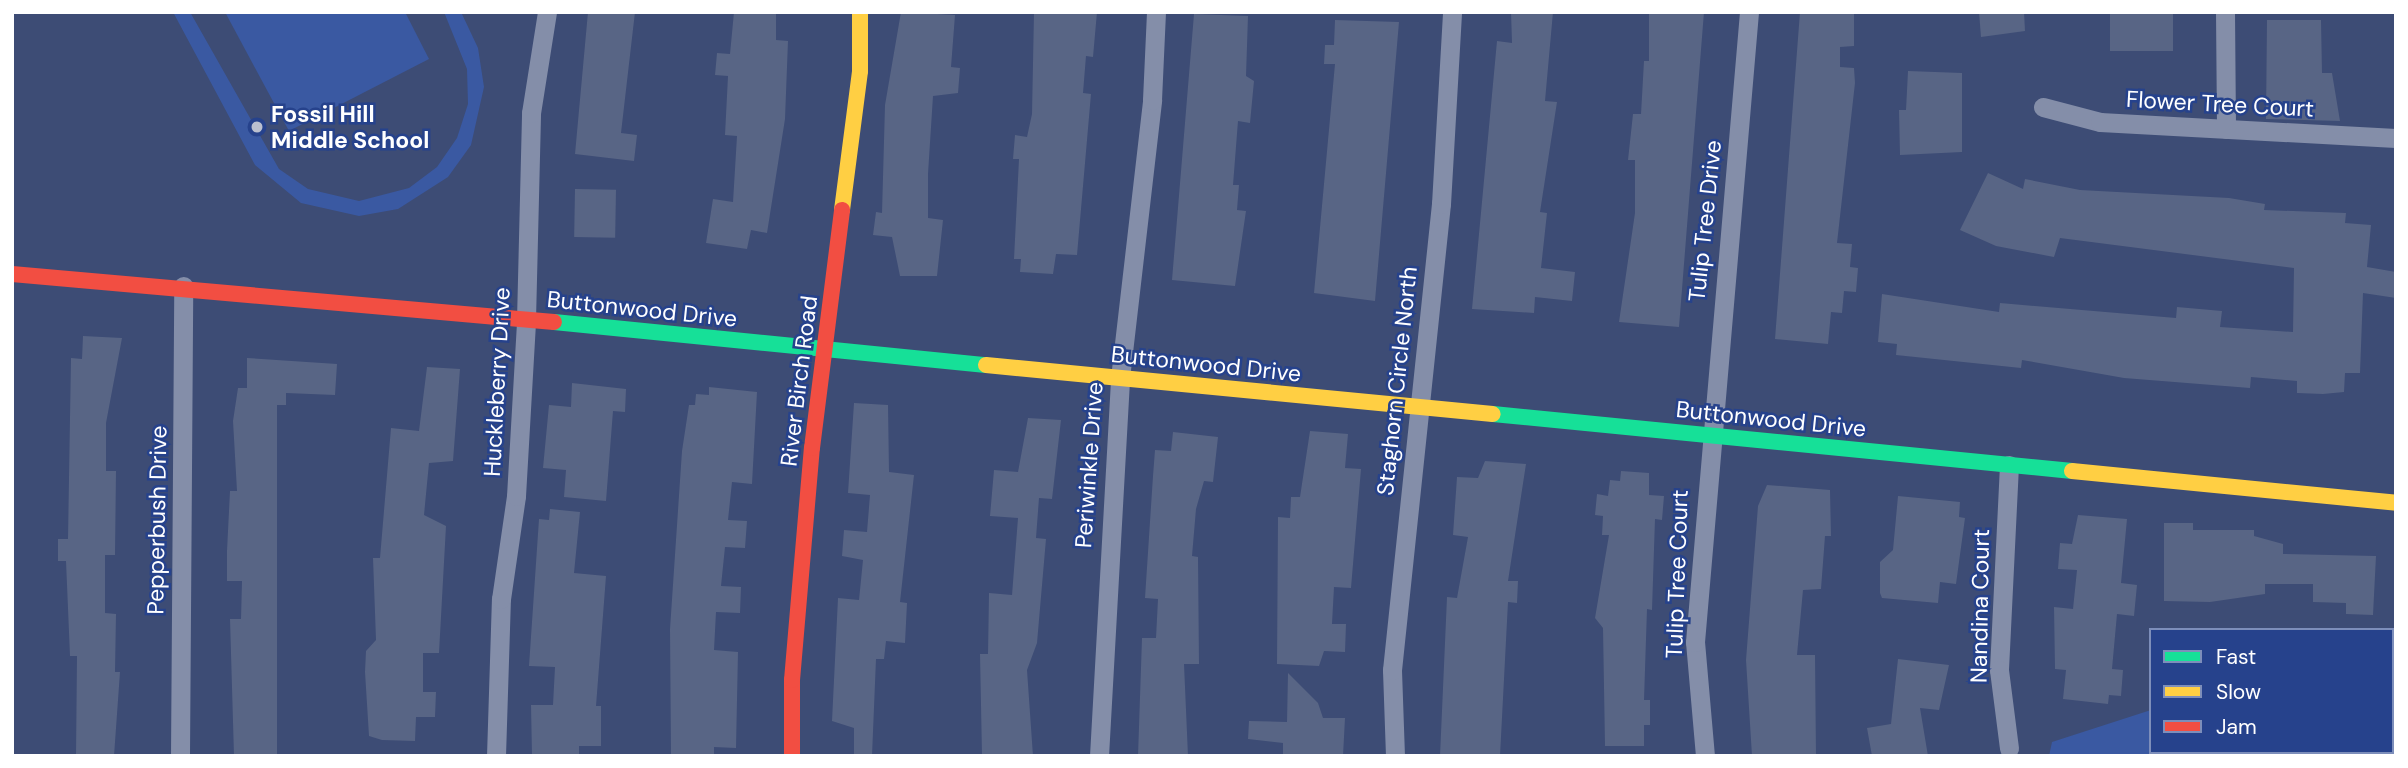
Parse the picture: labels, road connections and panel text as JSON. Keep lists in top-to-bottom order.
{
  "streets": {
    "street": [
      "Flower Tree Court",
      "Tulip Tree Drive",
      "Buttonwood Drive",
      "River Birch Road",
      "Staghorn Circle North",
      "Huckleberry Drive",
      "Periwinkle Drive",
      "Pepperbush Drive",
      "Tulip Tree Court",
      "Nandina Court"
    ]
  },
  "crossings": [
    ["Tulip Tree Drive", "Buttonwood Drive"],
    ["Tulip Tree Drive", "Tulip Tree Court"],
    ["Buttonwood Drive", "River Birch Road"],
    ["Buttonwood Drive", "Staghorn Circle North"],
    ["Buttonwood Drive", "Huckleberry Drive"],
    ["Buttonwood Drive", "Periwinkle Drive"],
    ["Buttonwood Drive", "Pepperbush Drive"],
    ["Buttonwood Drive", "Tulip Tree Court"],
    ["Buttonwood Drive", "Nandina Court"]
  ],
  "places": ["Fossil Hill Middle School"],
  "legend": ["Fast", "Slow", "Jam"]
}
